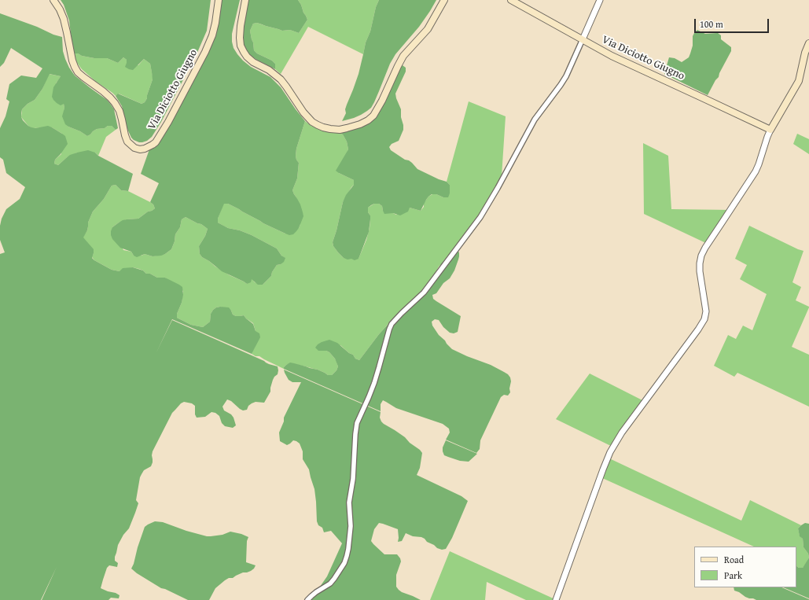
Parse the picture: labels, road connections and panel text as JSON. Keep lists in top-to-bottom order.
{
  "streets": {
    "main road": ["Via Diciotto Giugno"]
  },
  "legend": ["Road", "Park"],
  "scale_bar": "100 m"
}
